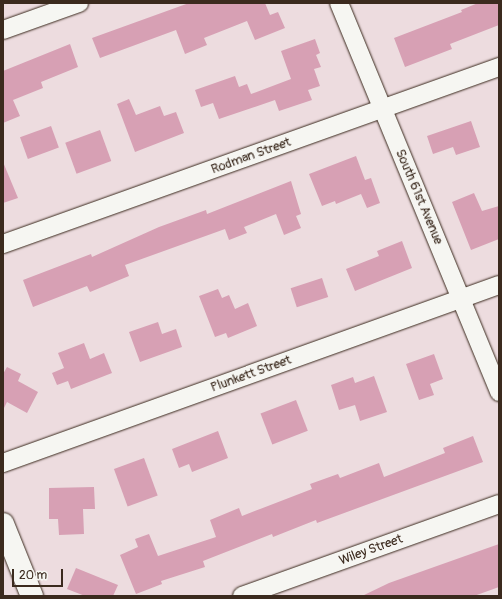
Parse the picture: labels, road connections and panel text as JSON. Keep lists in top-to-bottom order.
{
  "streets": {
    "street": [
      "Rodman Street",
      "South 61st Avenue",
      "Plunkett Street",
      "Wiley Street"
    ]
  },
  "crossings": [
    ["Rodman Street", "South 61st Avenue"],
    ["South 61st Avenue", "Plunkett Street"]
  ],
  "scale_bar": "20 m"
}
